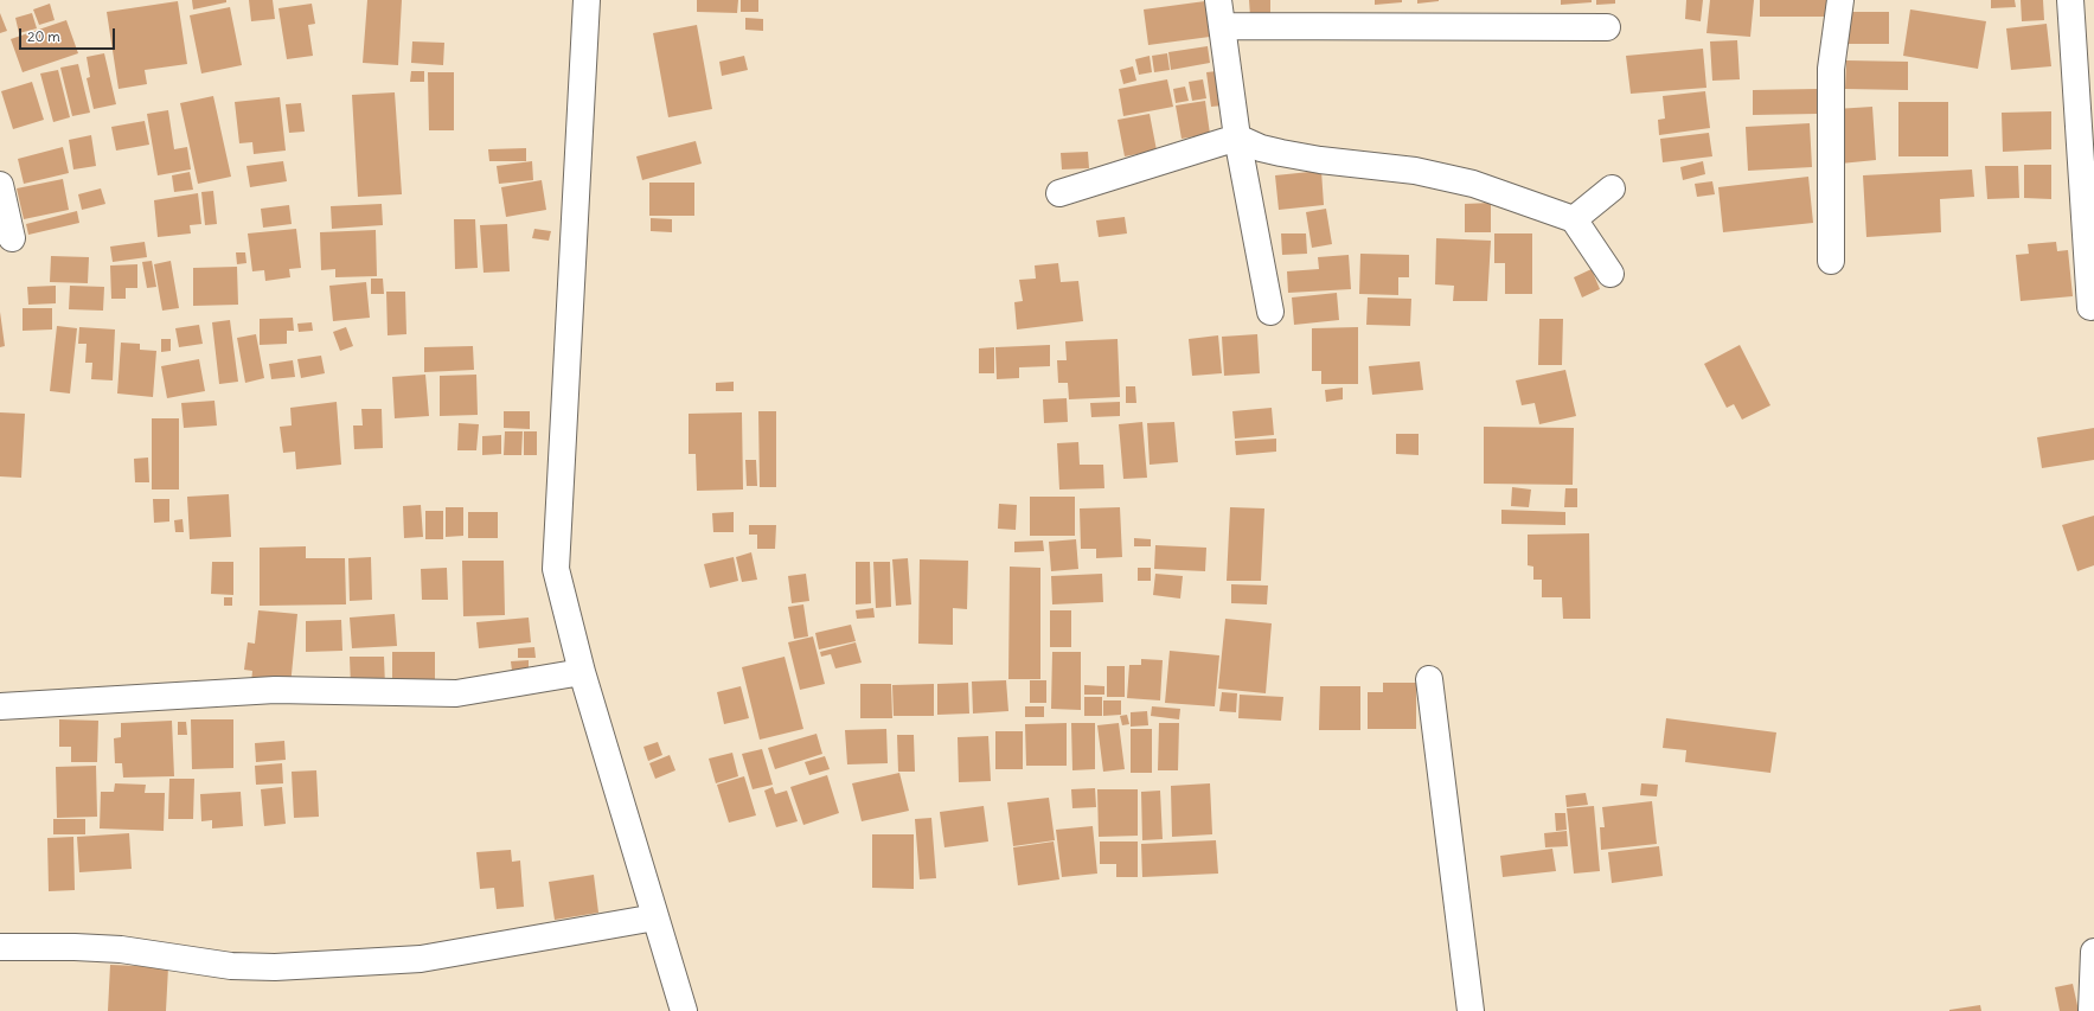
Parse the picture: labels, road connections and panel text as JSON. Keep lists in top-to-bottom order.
{
  "scale_bar": "20 m"
}
